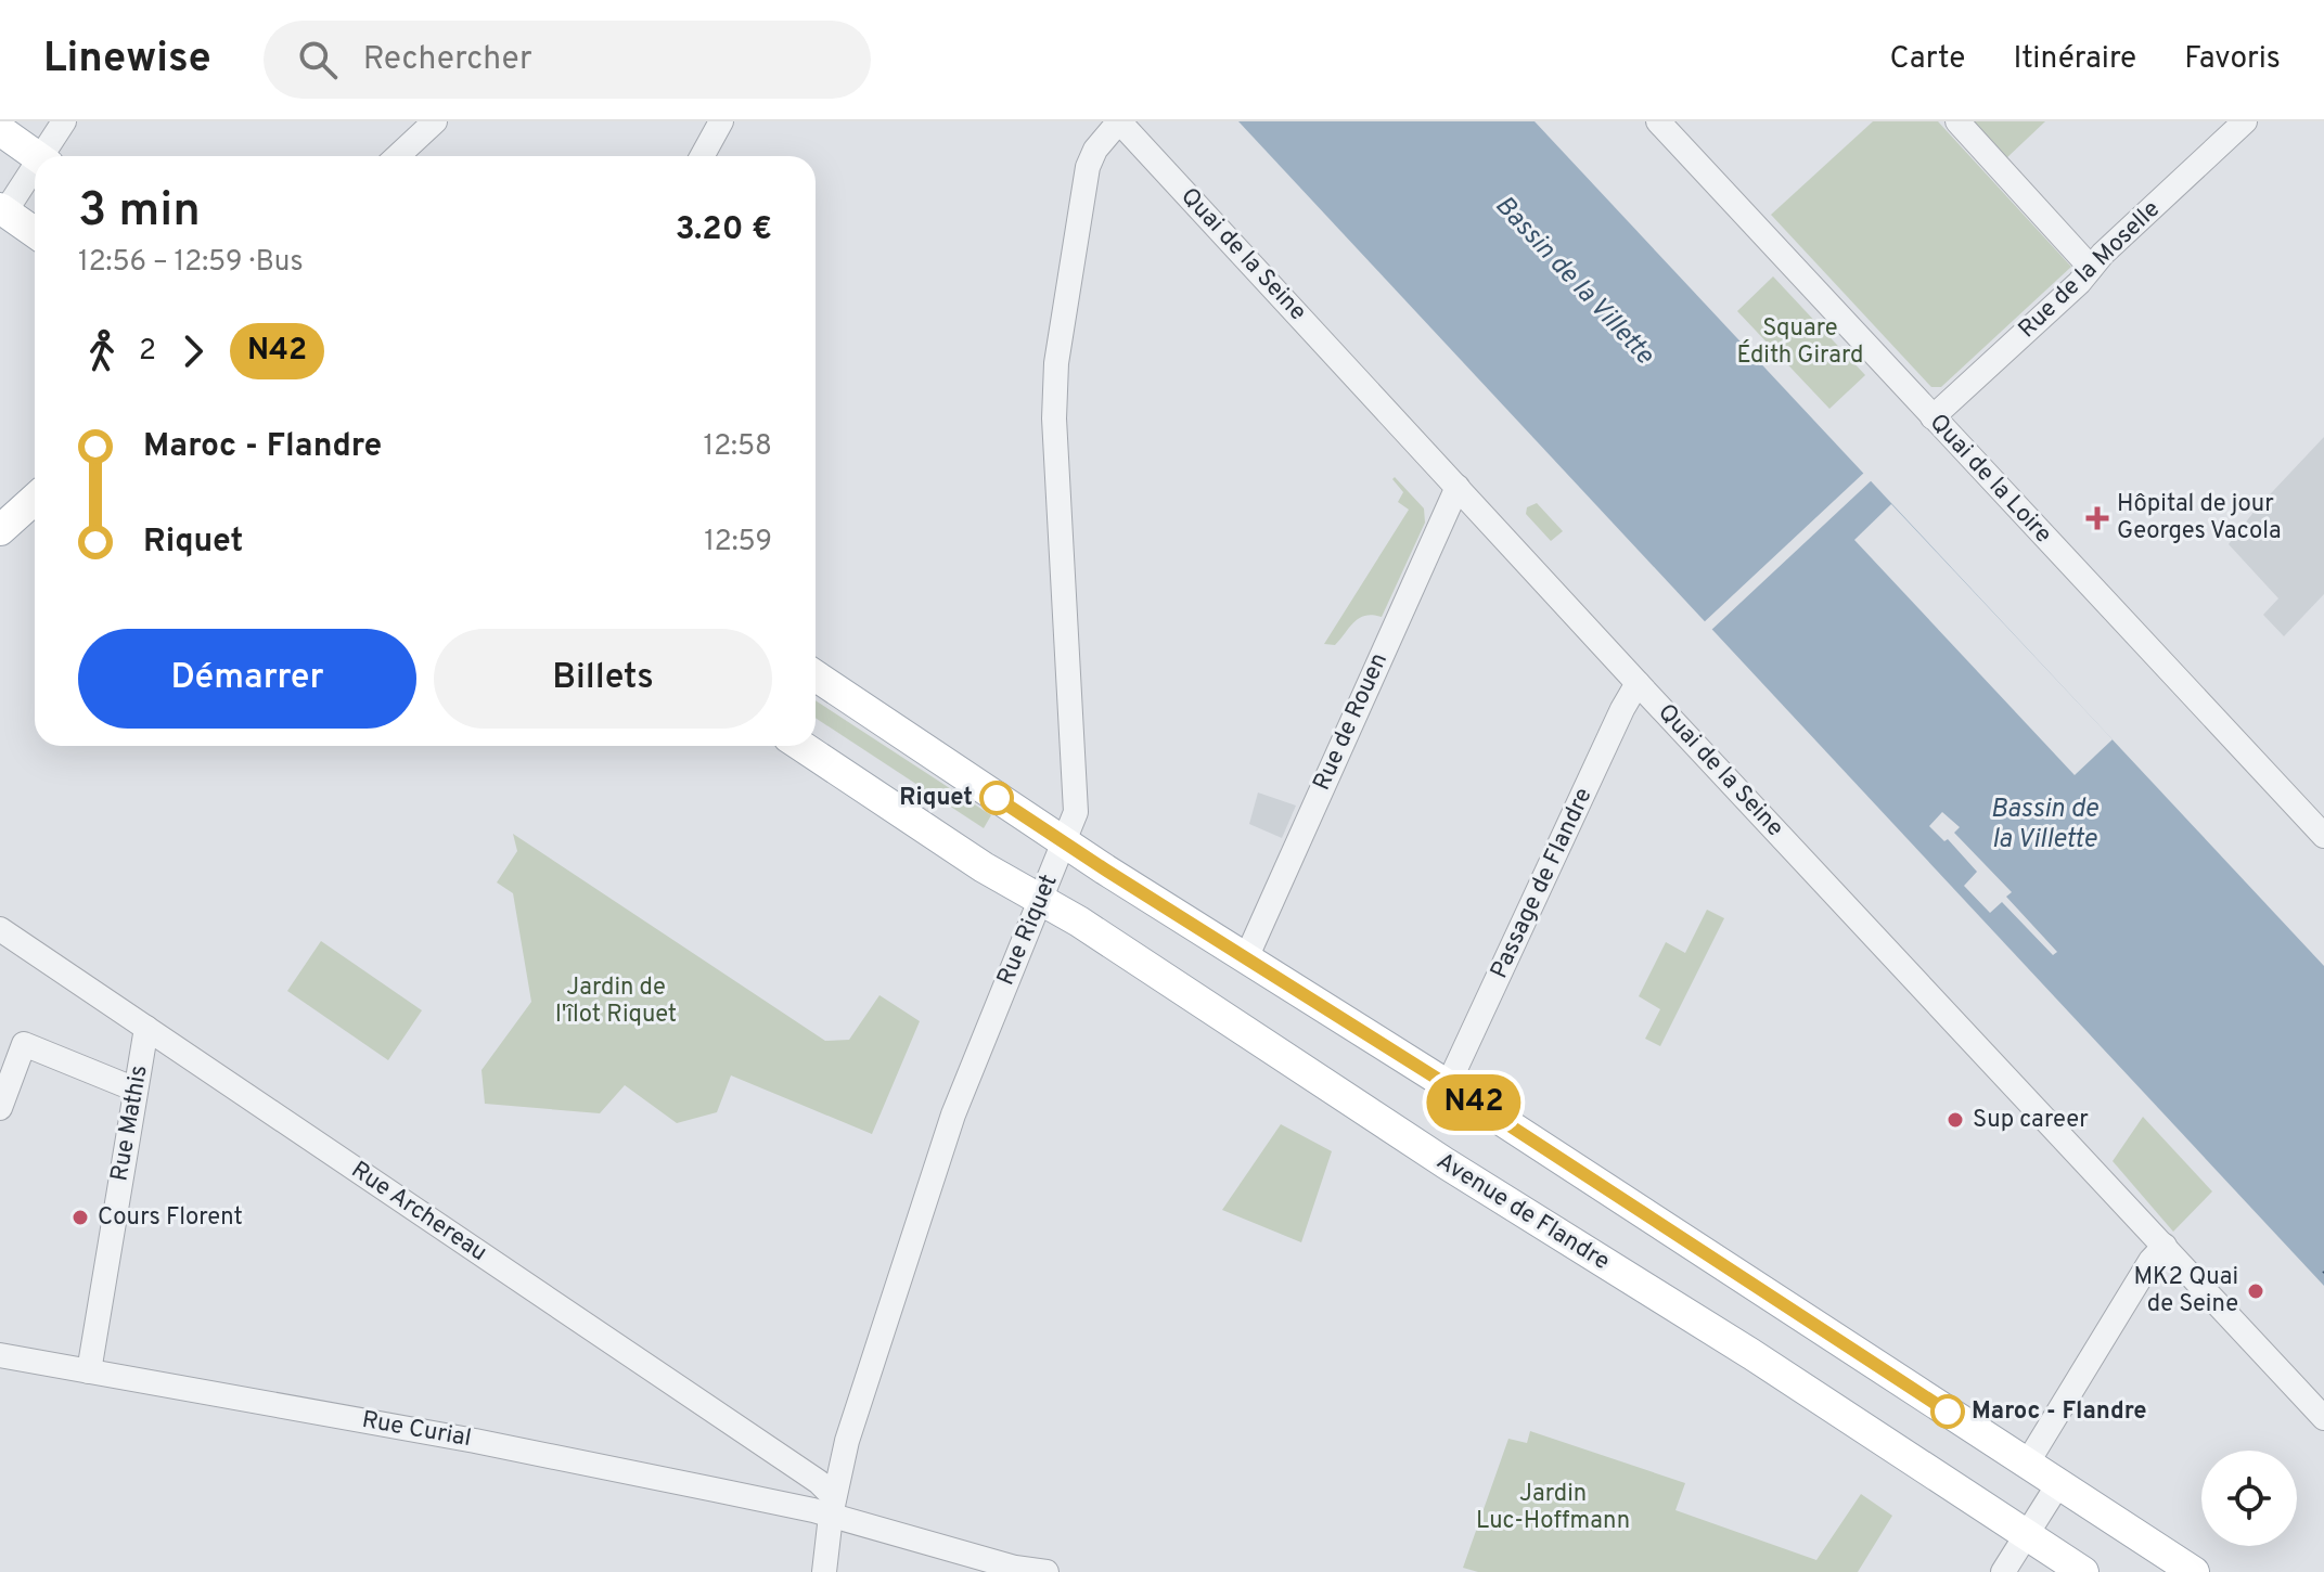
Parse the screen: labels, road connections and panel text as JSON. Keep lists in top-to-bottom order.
{
  "streets": {
    "main road": ["Avenue de Flandre"],
    "street": [
      "Quai de la Seine",
      "Rue de la Moselle",
      "Quai de la Loire",
      "Rue de Rouen",
      "Passage de Flandre",
      "Rue Riquet",
      "Rue Mathis",
      "Rue Archereau",
      "Rue Curial"
    ]
  },
  "crossings": [
    ["Quai de la Seine", "Rue de Rouen"],
    ["Quai de la Seine", "Passage de Flandre"],
    ["Quai de la Seine", "Rue Riquet"],
    ["Rue de la Moselle", "Quai de la Loire"],
    ["Rue Riquet", "Rue Archereau"],
    ["Rue Riquet", "Avenue de Flandre"],
    ["Rue Riquet", "Rue Curial"],
    ["Rue Mathis", "Rue Archereau"],
    ["Rue Mathis", "Rue Curial"],
    ["Rue Archereau", "Rue Curial"]
  ],
  "water": ["Bassin de la Villette"],
  "parks": ["Square Édith Girard", "Jardin de l'îlot Riquet", "Jardin Luc-Hoffmann"],
  "places": {
    "health": ["Hôpital de jour Georges Vacola"],
    "other": [
      "Riquet",
      "Sup career",
      "Cours Florent",
      "MK2 Quai de Seine",
      "Maroc - Flandre"
    ]
  },
  "lines": ["bus line N42"],
  "page": {
    "header": "Linewise",
    "search": "Rechercher",
    "nav": ["Carte", "Itinéraire", "Favoris"],
    "on_map": "N42",
    "heading": ["3 min", "12:56 – 12:59 · Bus", "3.20 €"],
    "legs": ["2", "N42"],
    "list": [
      {
        "name": "Maroc - Flandre",
        "value": "12:58"
      },
      {
        "name": "Riquet",
        "value": "12:59"
      }
    ],
    "buttons": ["Démarrer", "Billets"]
  }
}
